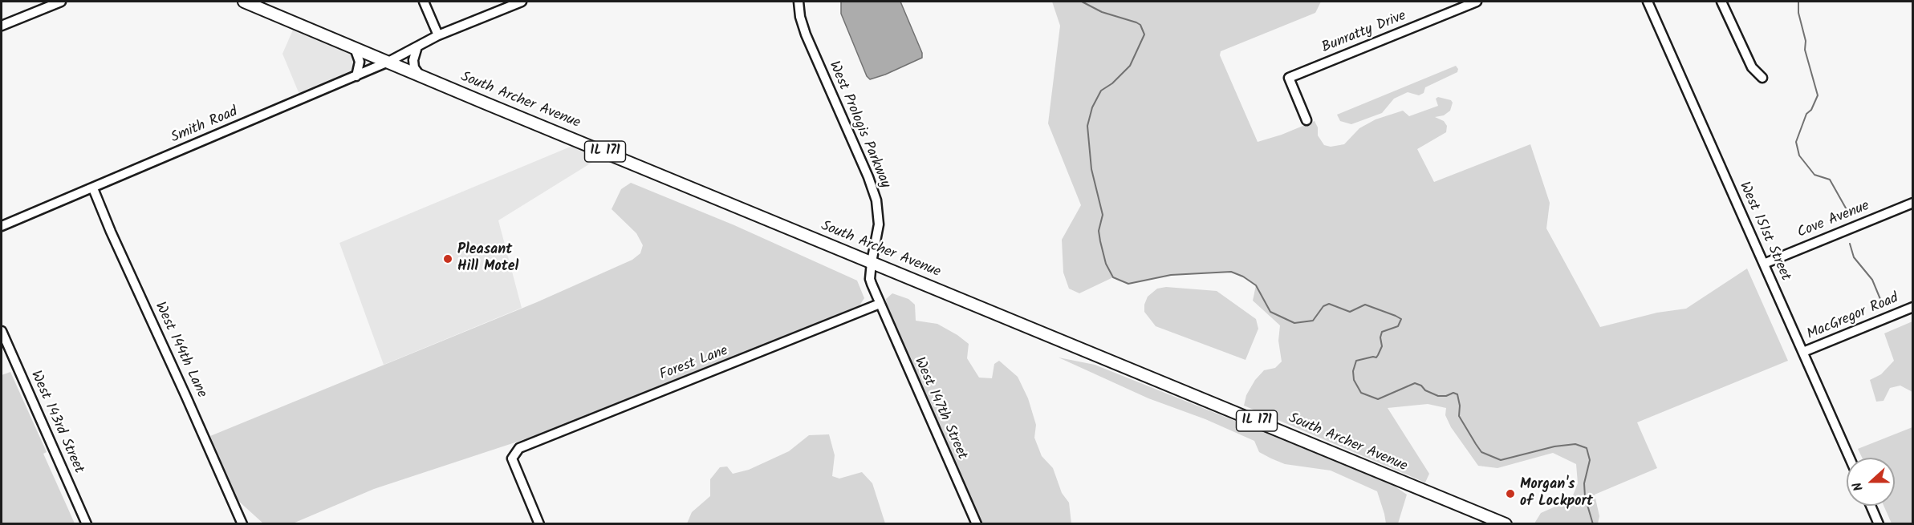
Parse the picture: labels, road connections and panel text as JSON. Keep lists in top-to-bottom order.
{
  "streets": {
    "main road": ["South Archer Avenue", "IL 171"],
    "street": [
      "Bunratty Drive",
      "West Prologis Parkway",
      "Smith Road",
      "Cove Avenue",
      "West 151st Street",
      "MacGregor Road",
      "West 144th Lane",
      "Forest Lane",
      "West 147th Street",
      "West 143rd Street"
    ]
  },
  "crossings": [
    ["South Archer Avenue", "West Prologis Parkway"],
    ["South Archer Avenue", "Smith Road"],
    ["West Prologis Parkway", "Forest Lane"],
    ["West Prologis Parkway", "West 147th Street"],
    ["Smith Road", "West 144th Lane"],
    ["Cove Avenue", "West 151st Street"],
    ["West 151st Street", "MacGregor Road"],
    ["Forest Lane", "West 147th Street"]
  ],
  "places": ["Pleasant Hill Motel", "Morgan's of Lockport"],
  "north": "left"
}
